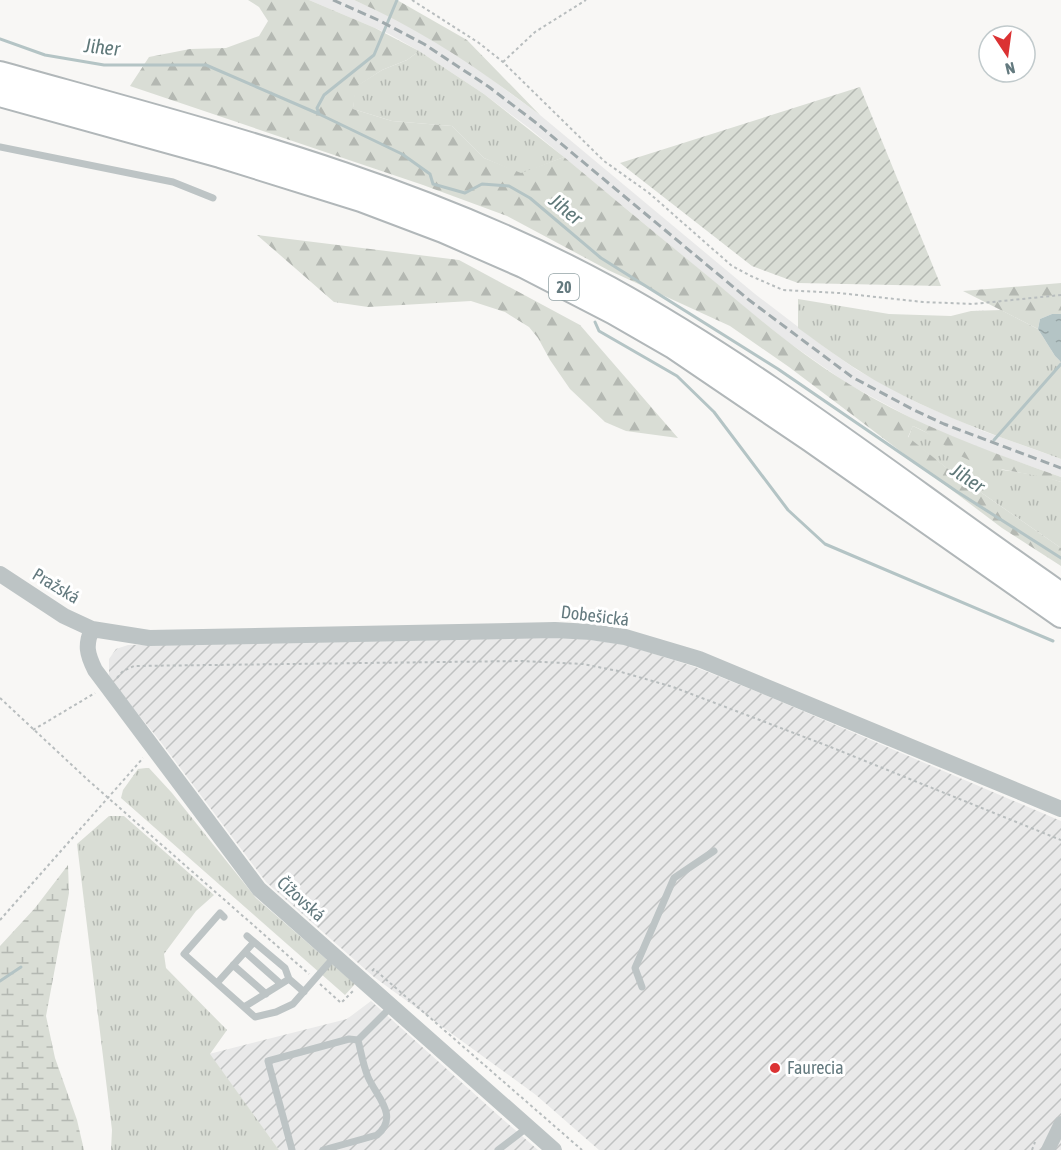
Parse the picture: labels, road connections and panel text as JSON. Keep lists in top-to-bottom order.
{
  "streets": {
    "highway": ["20"],
    "street": ["Pražská", "Dobešická", "Čížovská"]
  },
  "crossings": [
    ["Pražská", "Dobešická"],
    ["Pražská", "Čížovská"],
    ["Dobešická", "Čížovská"]
  ],
  "water": ["Jiher"],
  "places": ["Faurecia"],
  "north": "bottom"
}
